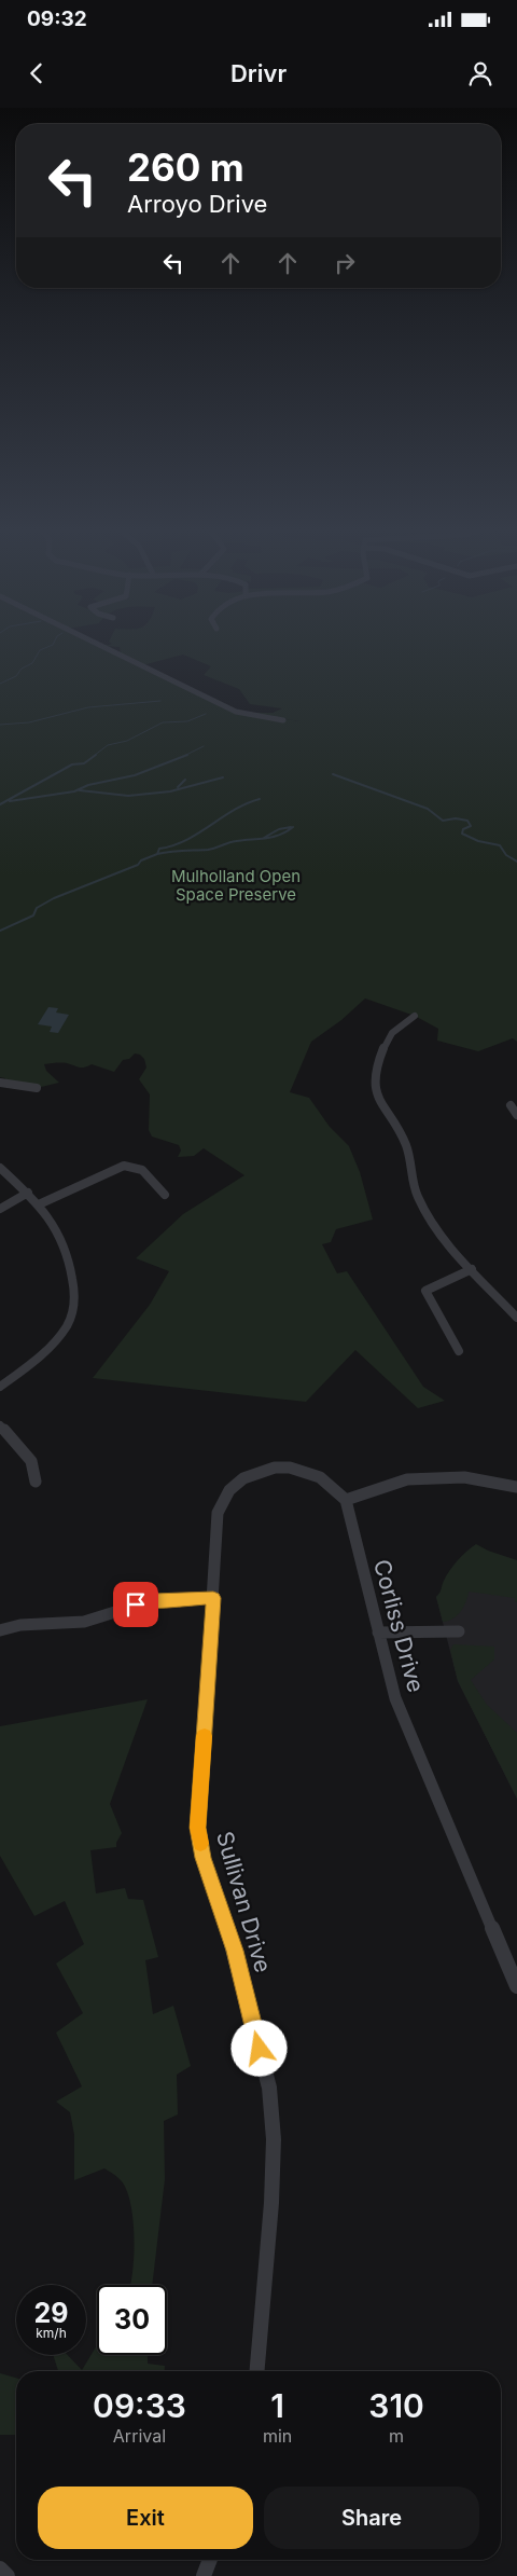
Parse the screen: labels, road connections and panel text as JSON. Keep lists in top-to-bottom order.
{
  "streets": {
    "street": ["Corliss Drive", "Sullivan Drive"]
  },
  "parks": ["Mulholland Open Space Preserve"],
  "page": {
    "status": "09:32",
    "header": "Drivr",
    "turn": ["260 m", "Arroyo Drive"],
    "speed": "29 km/h",
    "limit": "30",
    "eta": [
      "09:33",
      "Arrival",
      "1",
      "min",
      "310",
      "m"
    ],
    "buttons": ["Exit", "Share"]
  }
}
